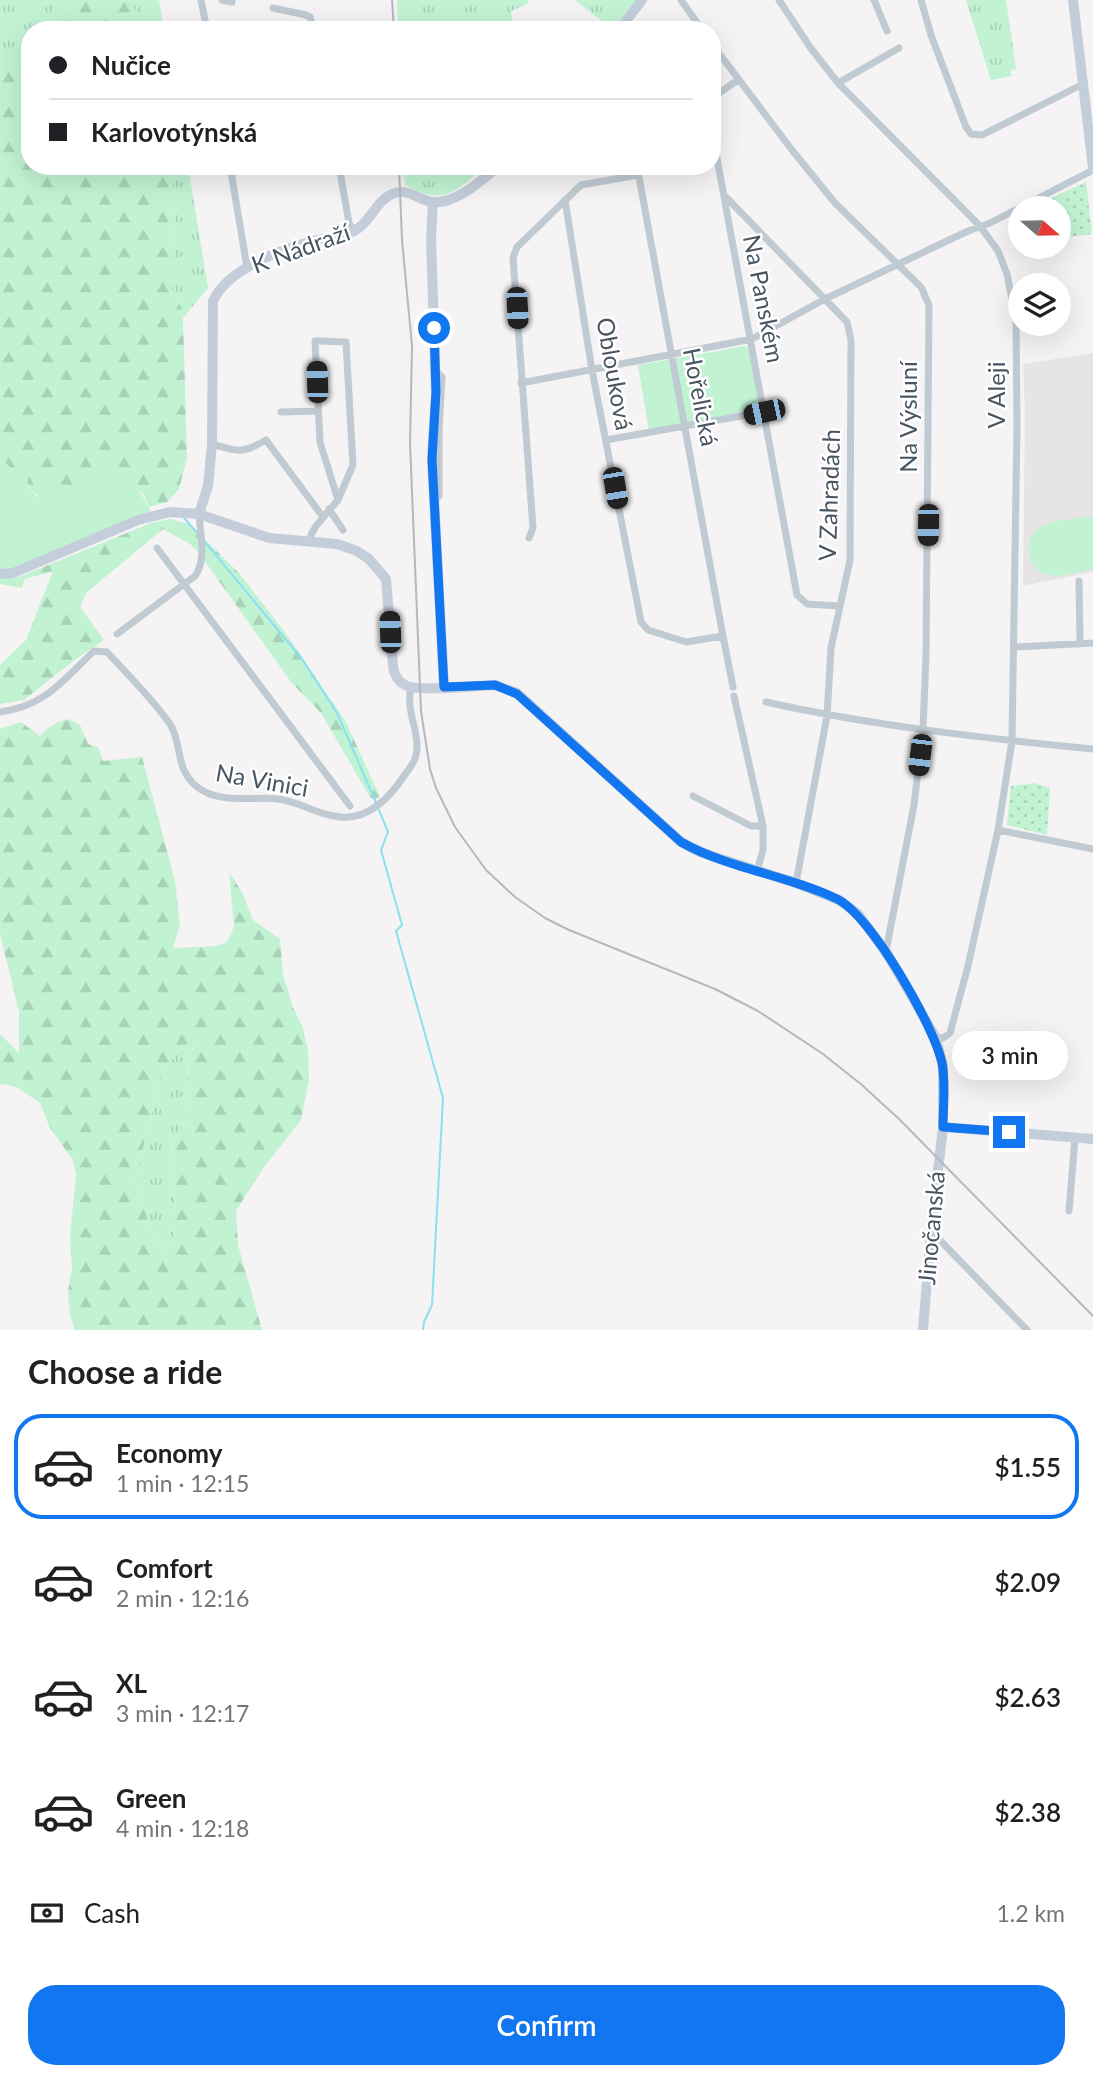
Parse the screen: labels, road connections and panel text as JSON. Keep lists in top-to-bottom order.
{
  "streets": {
    "street": [
      "K Nádraží",
      "Na Panském",
      "Oblouková",
      "V Aleji",
      "Hořelická",
      "Na Výsluní",
      "V Zahradách",
      "Na Vinici",
      "Jinočanská"
    ]
  },
  "crossings": [
    ["Na Panském", "V Zahradách"],
    ["Oblouková", "Hořelická"],
    ["V Aleji", "Jinočanská"],
    ["Na Výsluní", "Jinočanská"],
    ["V Zahradách", "Jinočanská"],
    ["Na Vinici", "Jinočanská"]
  ],
  "north": "right",
  "page": {
    "banner": ["Nučice", "Karlovotýnská"],
    "bubble": "3 min",
    "heading": "Choose a ride",
    "list": [
      {
        "name": "Economy",
        "note": "1 min · 12:15",
        "value": "$1.55"
      },
      {
        "name": "Comfort",
        "note": "2 min · 12:16",
        "value": "$2.09"
      },
      {
        "name": "XL",
        "note": "3 min · 12:17",
        "value": "$2.63"
      },
      {
        "name": "Green",
        "note": "4 min · 12:18",
        "value": "$2.38"
      }
    ],
    "pay": ["Cash", "1.2 km"],
    "buttons": "Confirm"
  }
}
